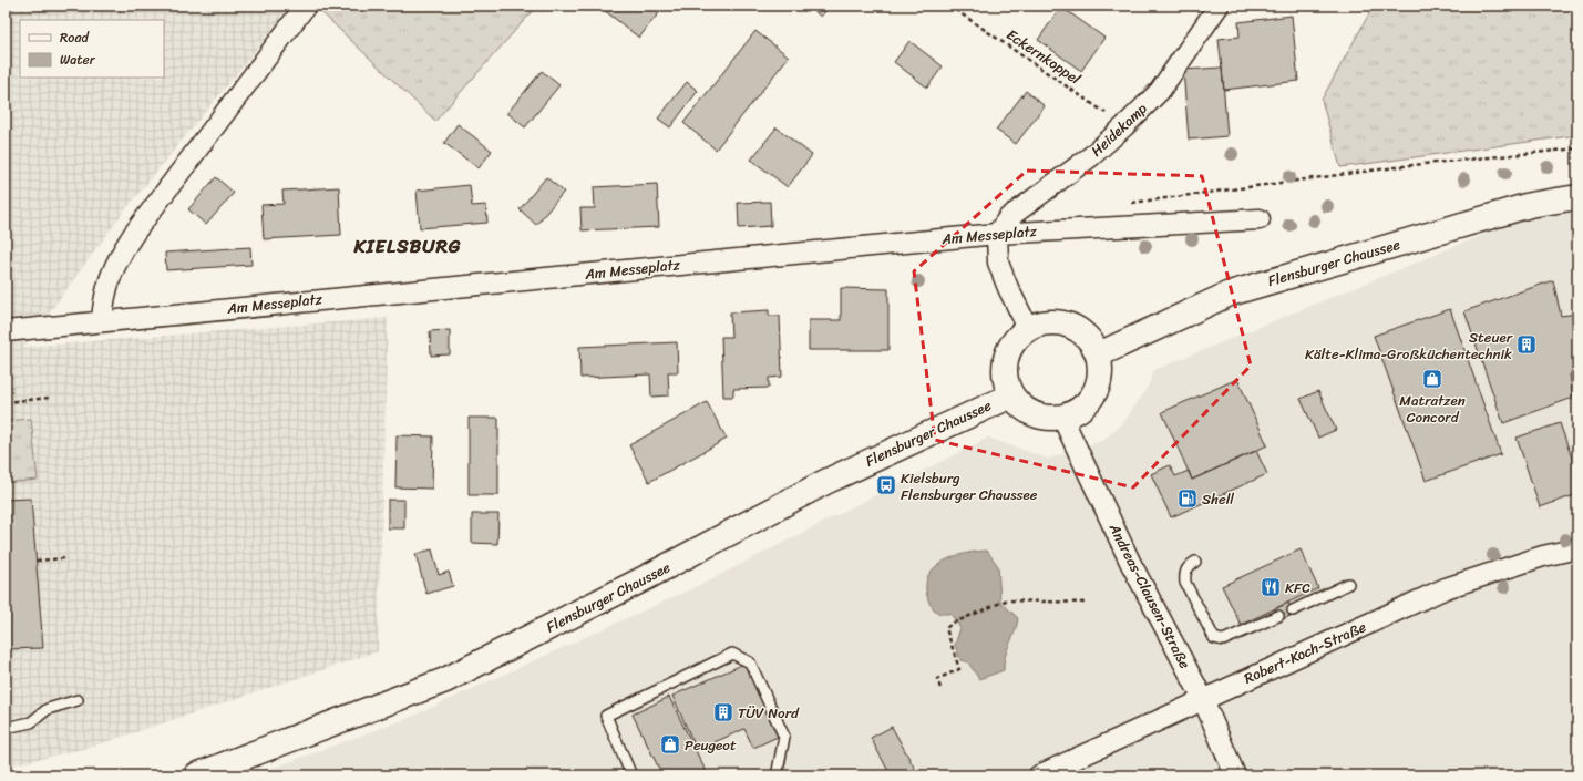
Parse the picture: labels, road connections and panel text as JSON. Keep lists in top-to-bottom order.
{
  "streets": {
    "main road": ["Flensburger Chaussee"],
    "street": [
      "Heidekamp",
      "Am Messeplatz",
      "Andreas-Clausen-Straße",
      "Robert-Koch-Straße"
    ],
    "path": ["Eckernkoppel"]
  },
  "crossings": [
    ["Eckernkoppel", "Heidekamp"],
    ["Heidekamp", "Am Messeplatz"],
    ["Flensburger Chaussee", "Andreas-Clausen-Straße"],
    ["Andreas-Clausen-Straße", "Robert-Koch-Straße"]
  ],
  "districts": ["KIELSBURG"],
  "places": {
    "building": ["Steuer Kälte-Klima-Großküchentechnik", "TÜV Nord"],
    "shop": ["Matratzen Concord", "Peugeot"],
    "bus stop": ["Kielsburg Flensburger Chaussee"],
    "fuel station": ["Shell"],
    "restaurant": ["KFC"]
  },
  "legend": ["Road", "Water"]
}
